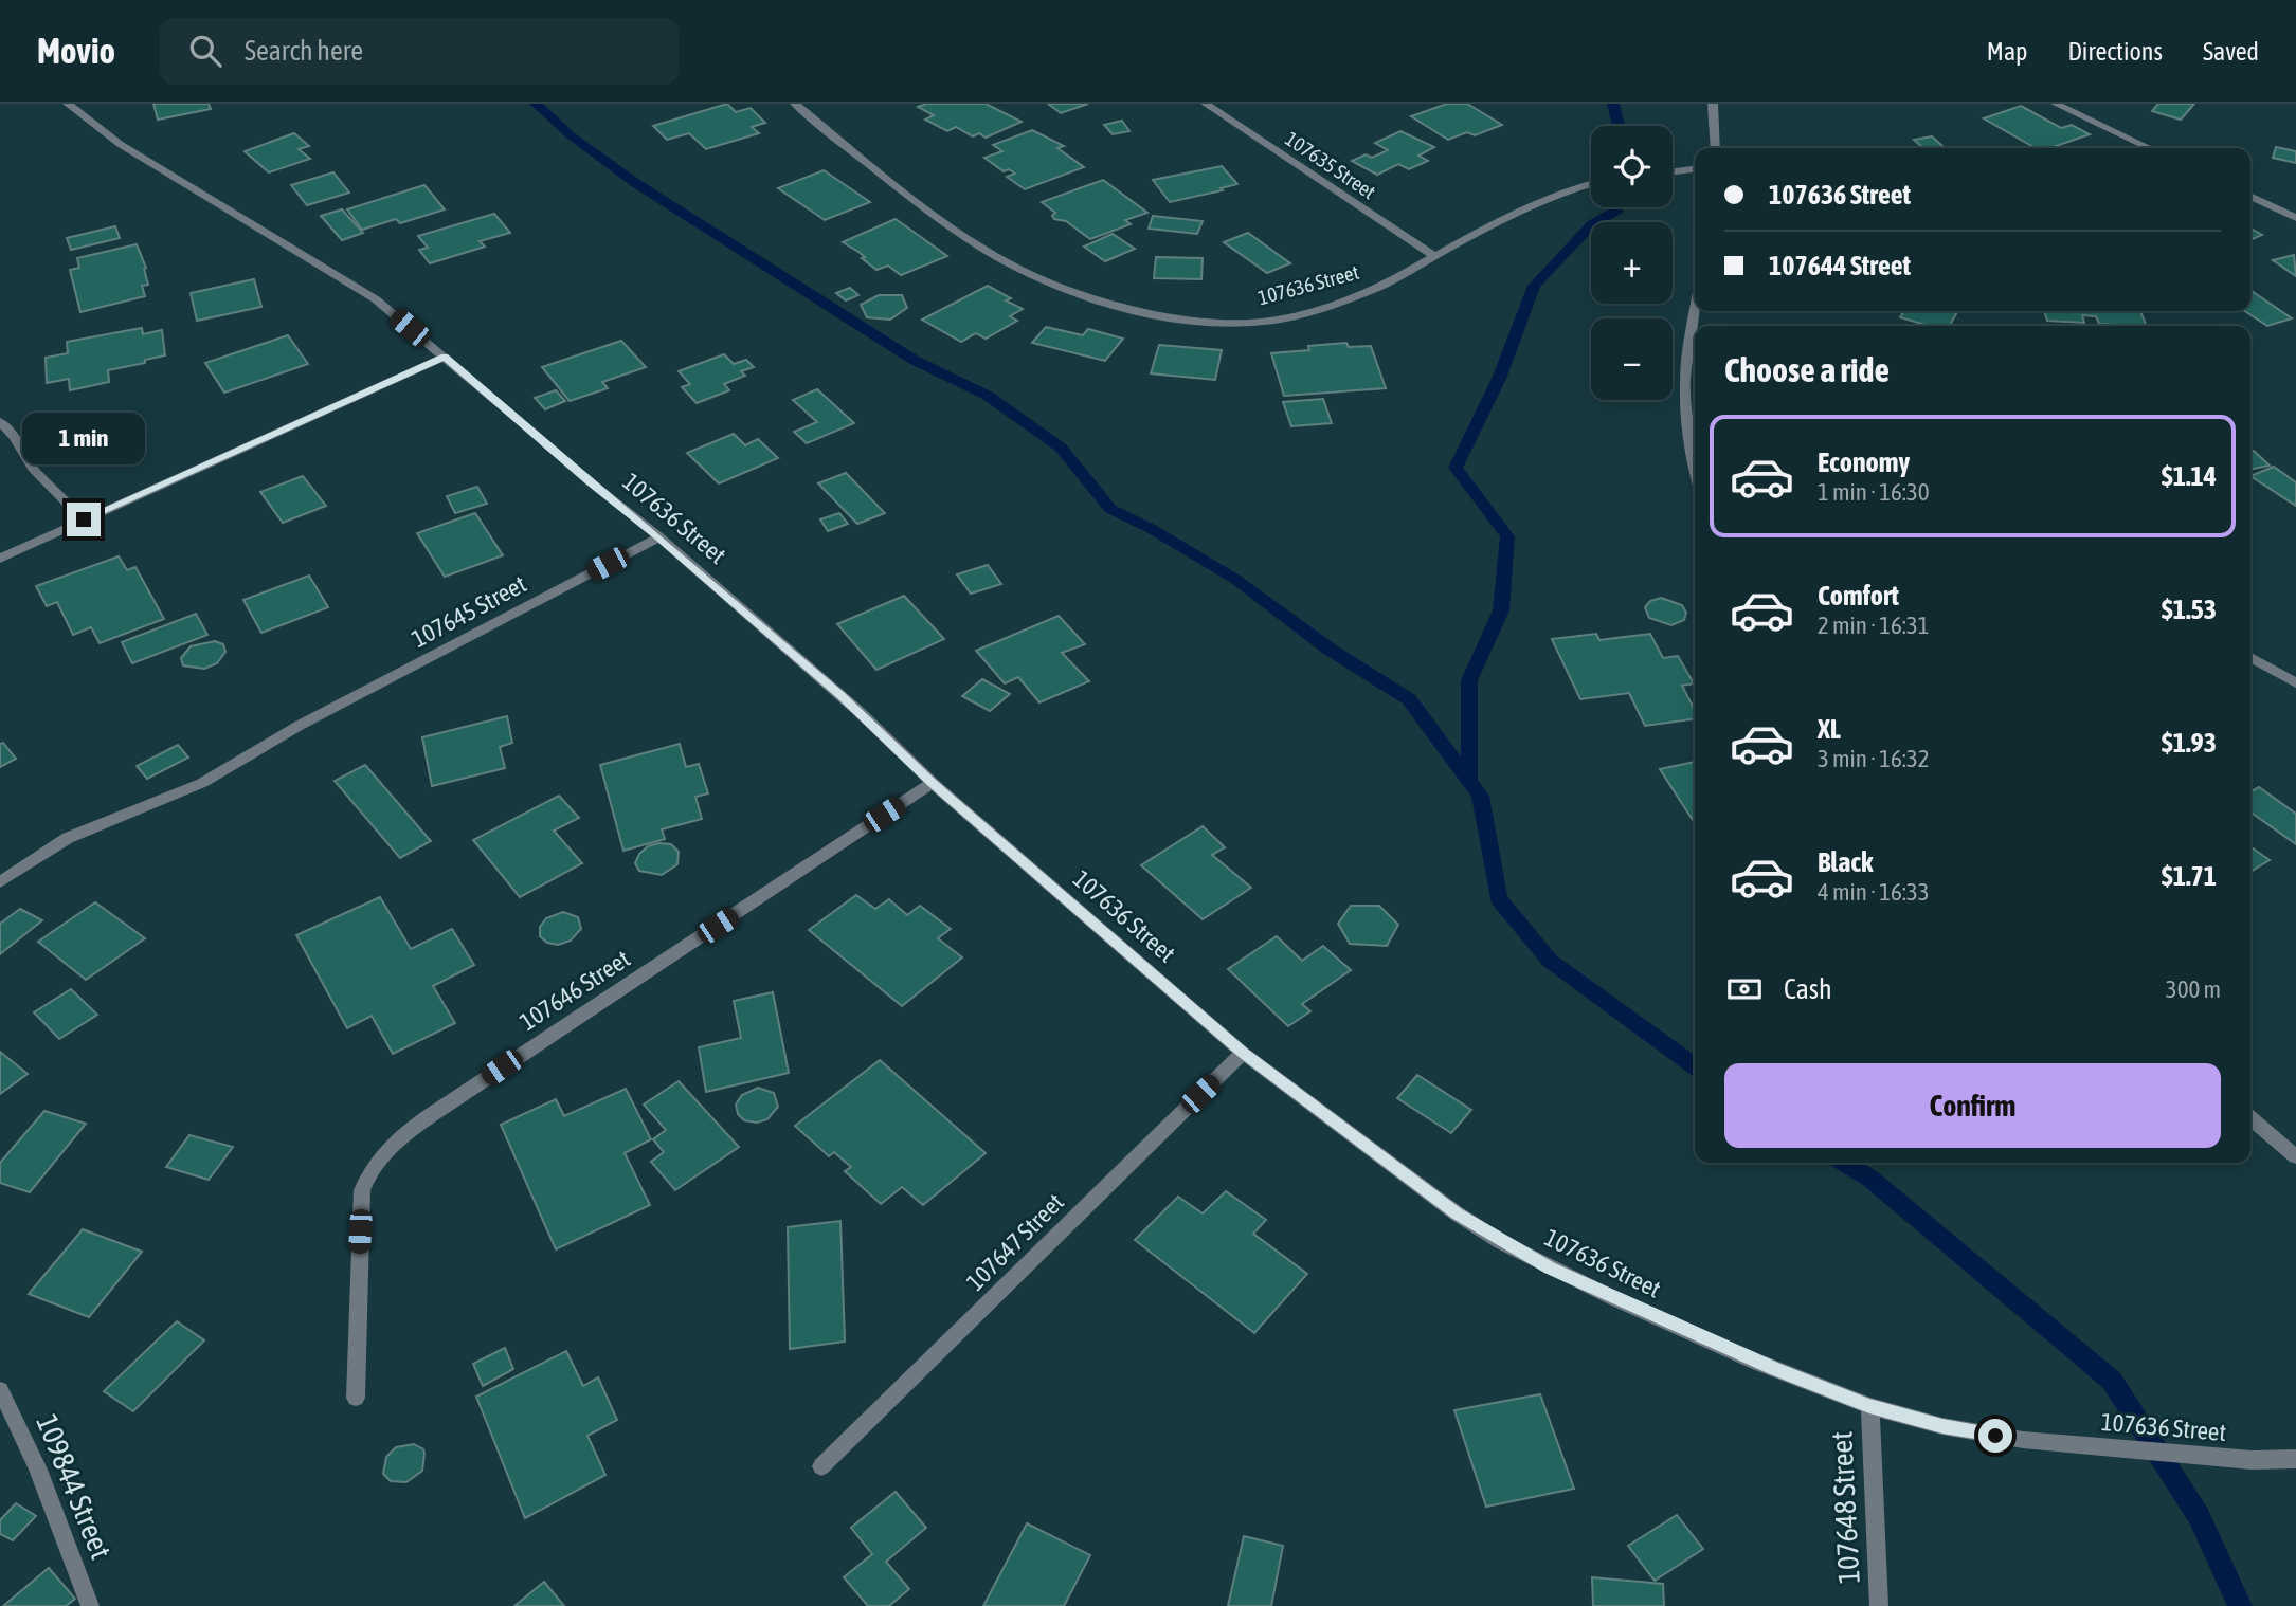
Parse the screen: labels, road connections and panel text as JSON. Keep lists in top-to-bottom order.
{
  "streets": {
    "street": [
      "107635 Street",
      "107636 Street",
      "107645 Street",
      "107646 Street",
      "107647 Street",
      "109844 Street",
      "107648 Street"
    ]
  },
  "crossings": [
    ["107635 Street", "107636 Street"],
    ["107636 Street", "107645 Street"],
    ["107636 Street", "107646 Street"],
    ["107636 Street", "107647 Street"],
    ["107636 Street", "107648 Street"]
  ],
  "page": {
    "header": "Movio",
    "search": "Search here",
    "nav": ["Map", "Directions", "Saved"],
    "map_buttons": ["+", "−"],
    "banner": ["107636 Street", "107644 Street"],
    "heading": "Choose a ride",
    "bubble": "1 min",
    "list": [
      {
        "name": "Economy",
        "note": "1 min · 16:30",
        "value": "$1.14"
      },
      {
        "name": "Comfort",
        "note": "2 min · 16:31",
        "value": "$1.53"
      },
      {
        "name": "XL",
        "note": "3 min · 16:32",
        "value": "$1.93"
      },
      {
        "name": "Black",
        "note": "4 min · 16:33",
        "value": "$1.71"
      }
    ],
    "pay": ["Cash", "300 m"],
    "buttons": "Confirm"
  }
}
